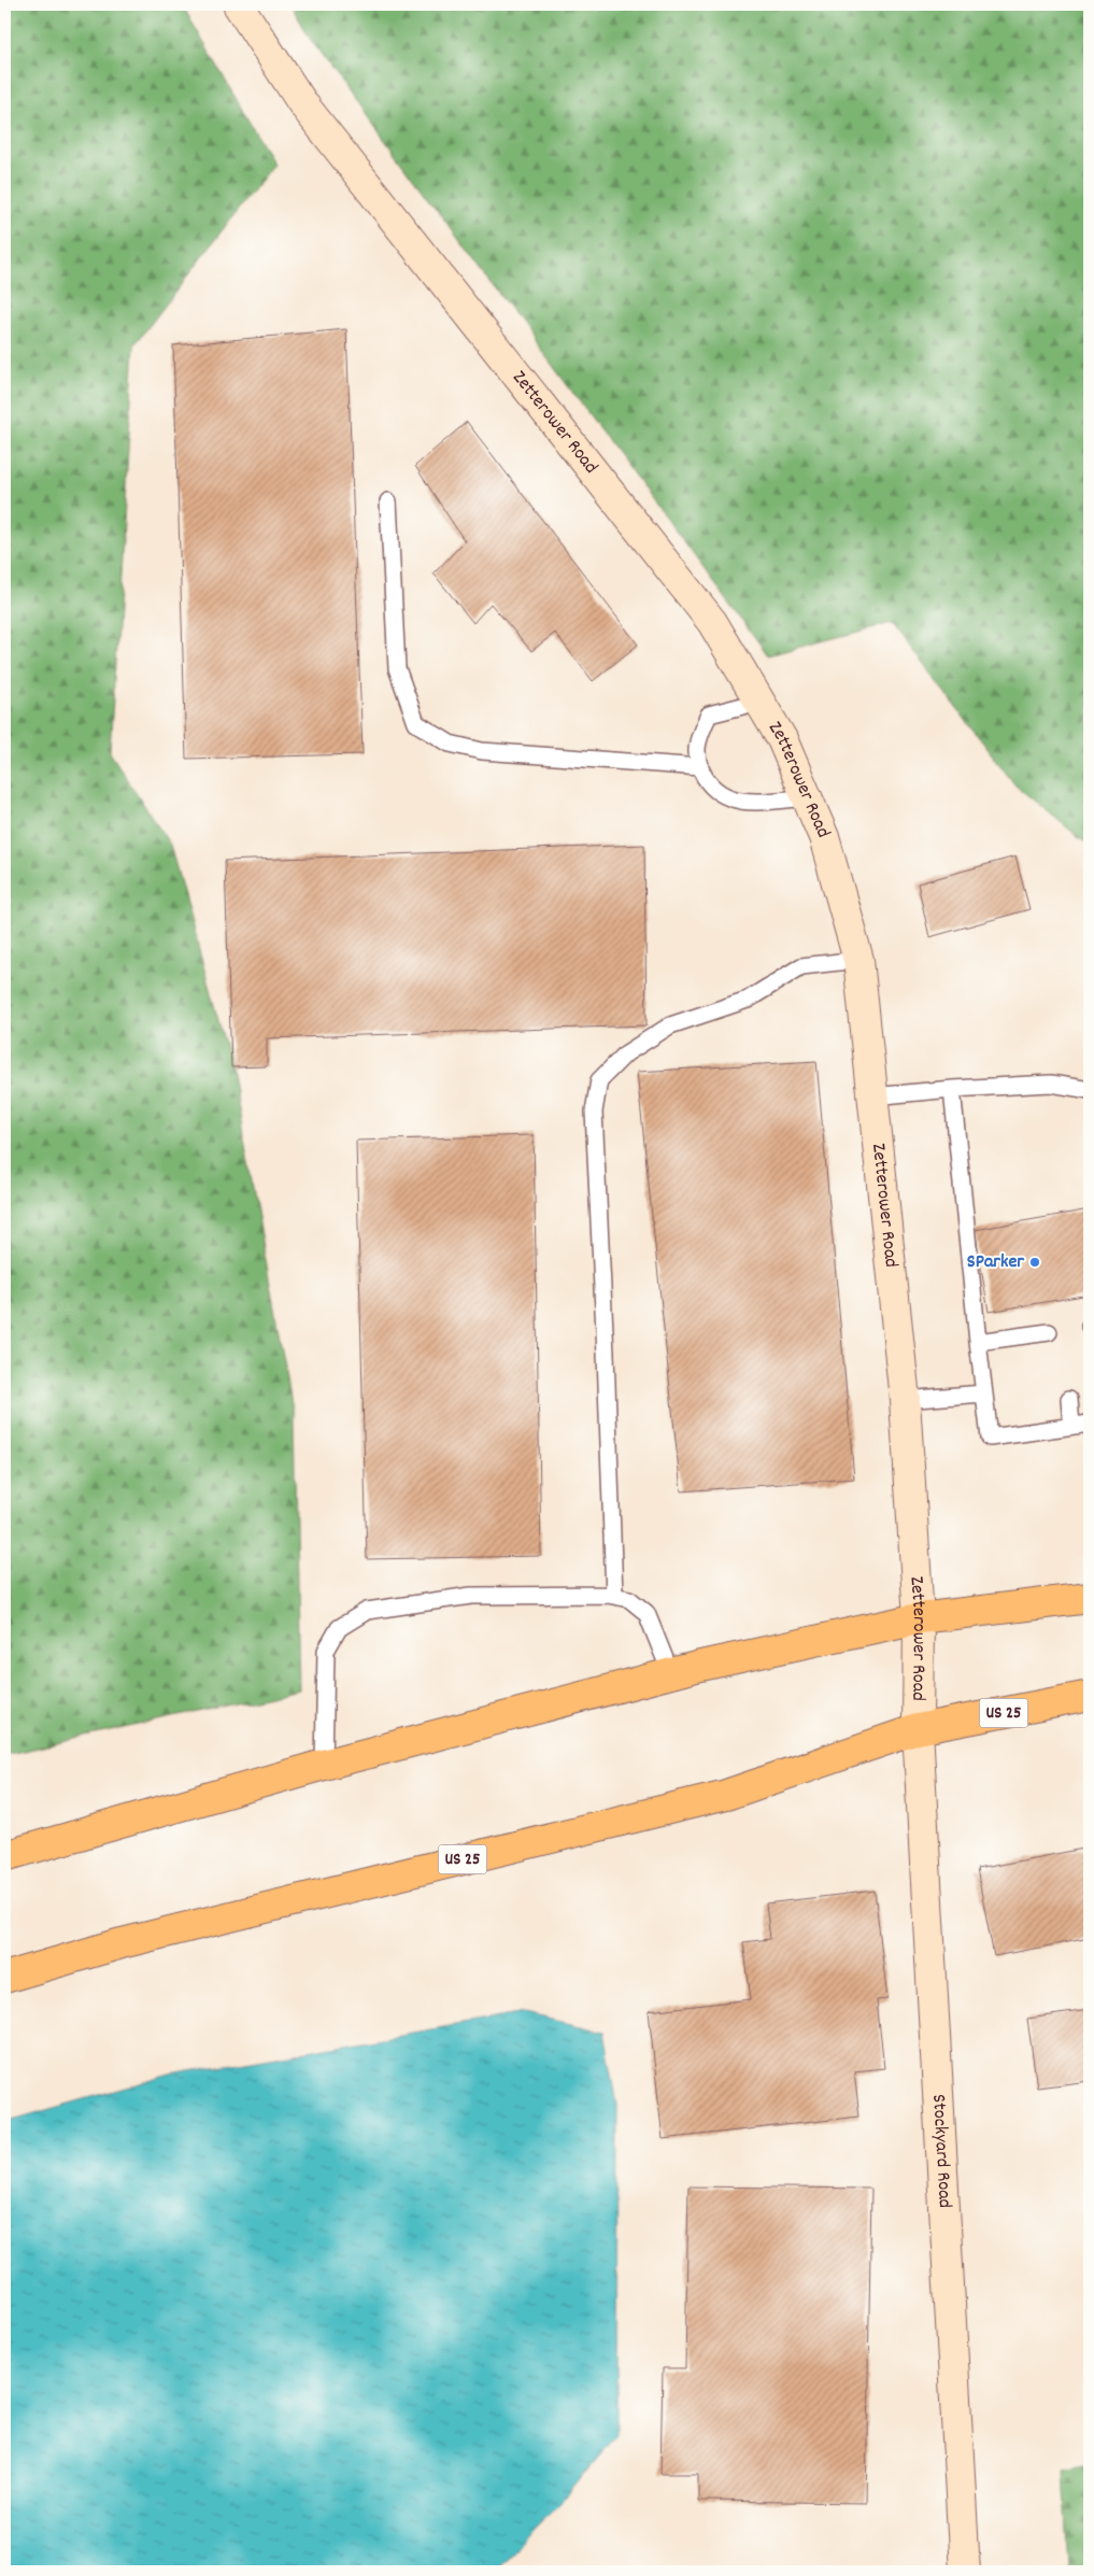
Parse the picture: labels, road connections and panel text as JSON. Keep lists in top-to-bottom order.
{
  "streets": {
    "main road": ["US 25"],
    "street": ["Zetterower Road", "Stockyard Road"]
  },
  "crossings": [
    ["Zetterower Road", "US 25"],
    ["Zetterower Road", "Stockyard Road"],
    ["US 25", "Stockyard Road"]
  ],
  "places": ["SParker"]
}
